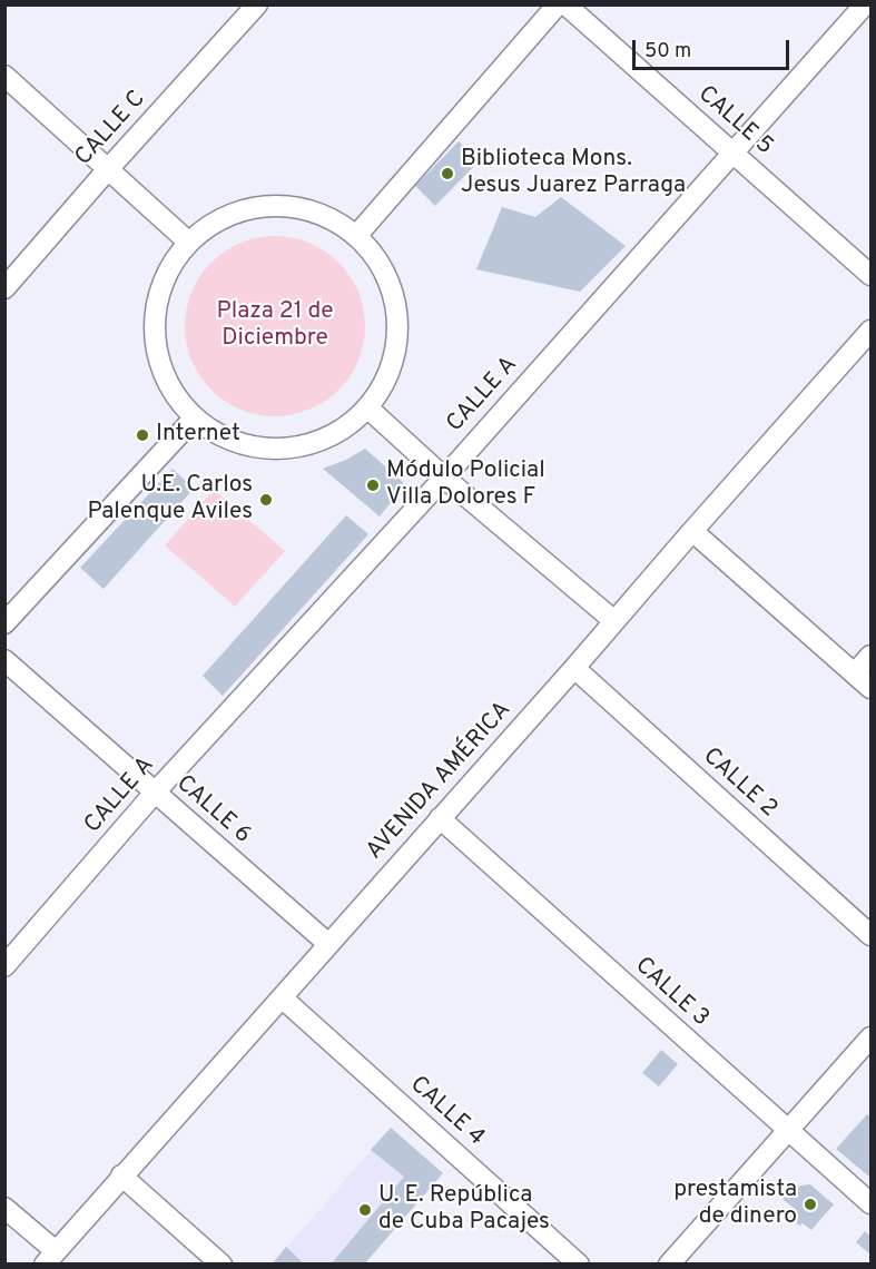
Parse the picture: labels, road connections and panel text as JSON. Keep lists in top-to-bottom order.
{
  "streets": {
    "street": [
      "CALLE 5",
      "CALLE C",
      "CALLE A",
      "AVENIDA AMÉRICA",
      "CALLE 2",
      "CALLE 6",
      "CALLE 3",
      "CALLE 4"
    ]
  },
  "crossings": [
    ["CALLE 5", "CALLE A"],
    ["CALLE A", "CALLE 6"],
    ["AVENIDA AMÉRICA", "CALLE 2"],
    ["AVENIDA AMÉRICA", "CALLE 6"],
    ["AVENIDA AMÉRICA", "CALLE 3"],
    ["AVENIDA AMÉRICA", "CALLE 4"]
  ],
  "parks": ["Plaza 21 de Diciembre"],
  "places": [
    "Biblioteca Mons. Jesus Juarez Parraga",
    "Internet",
    "Módulo Policial Villa Dolores F",
    "U.E. Carlos Palenque Aviles",
    "prestamista de dinero",
    "U. E. República de Cuba Pacajes"
  ],
  "scale_bar": "50 m"
}
